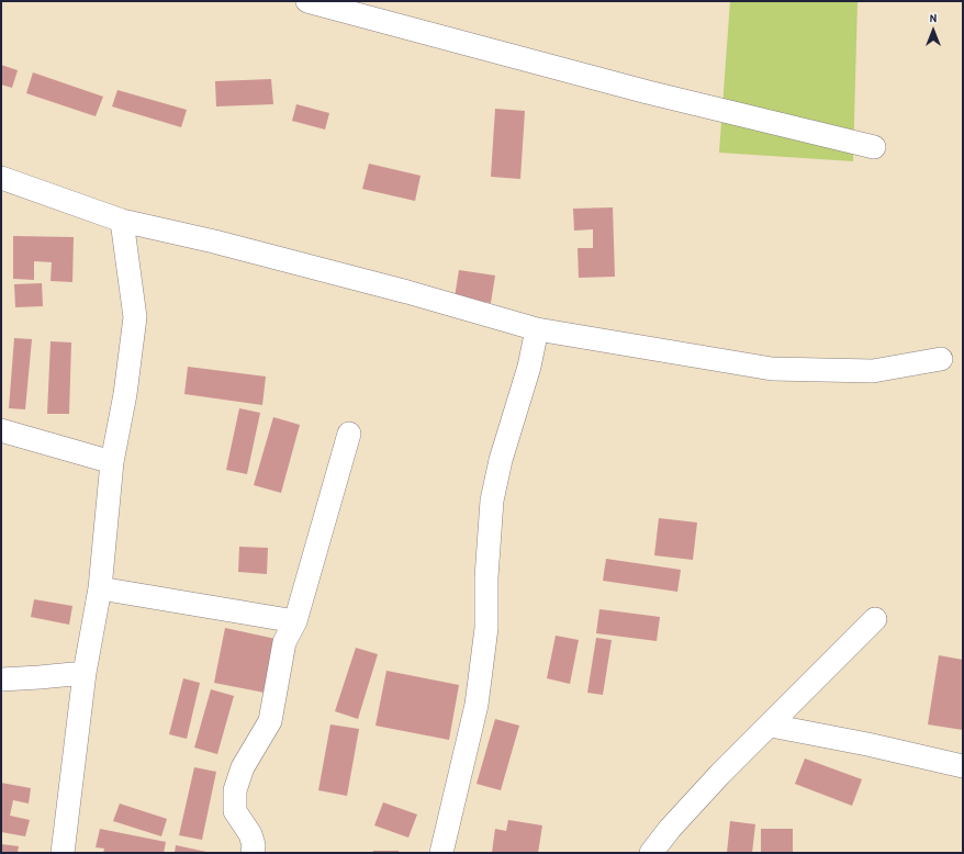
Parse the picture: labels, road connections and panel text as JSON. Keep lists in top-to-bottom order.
{
  "north": "top"
}
